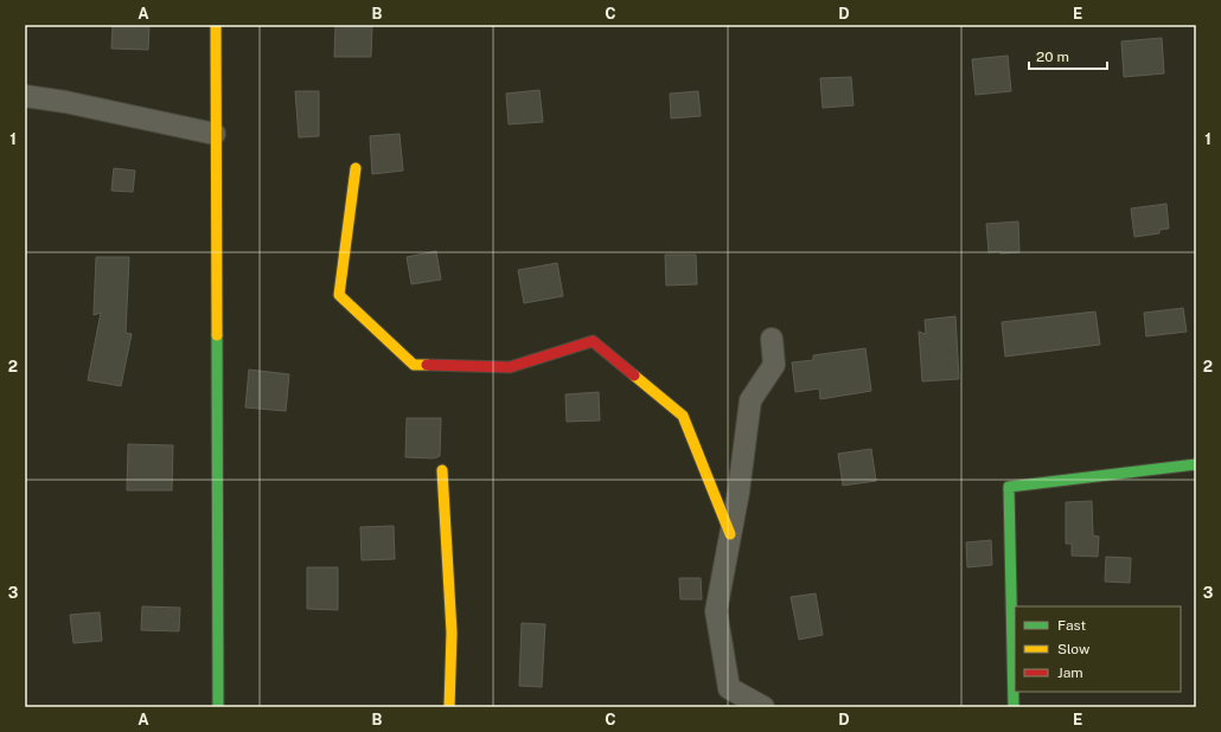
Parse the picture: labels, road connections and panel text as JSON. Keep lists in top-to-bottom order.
{
  "legend": ["Fast", "Slow", "Jam"],
  "scale_bar": "20 m",
  "grid": {
    "columns": [
      "A",
      "B",
      "C",
      "D",
      "E"
    ],
    "rows": ["1", "2", "3"]
  }
}
